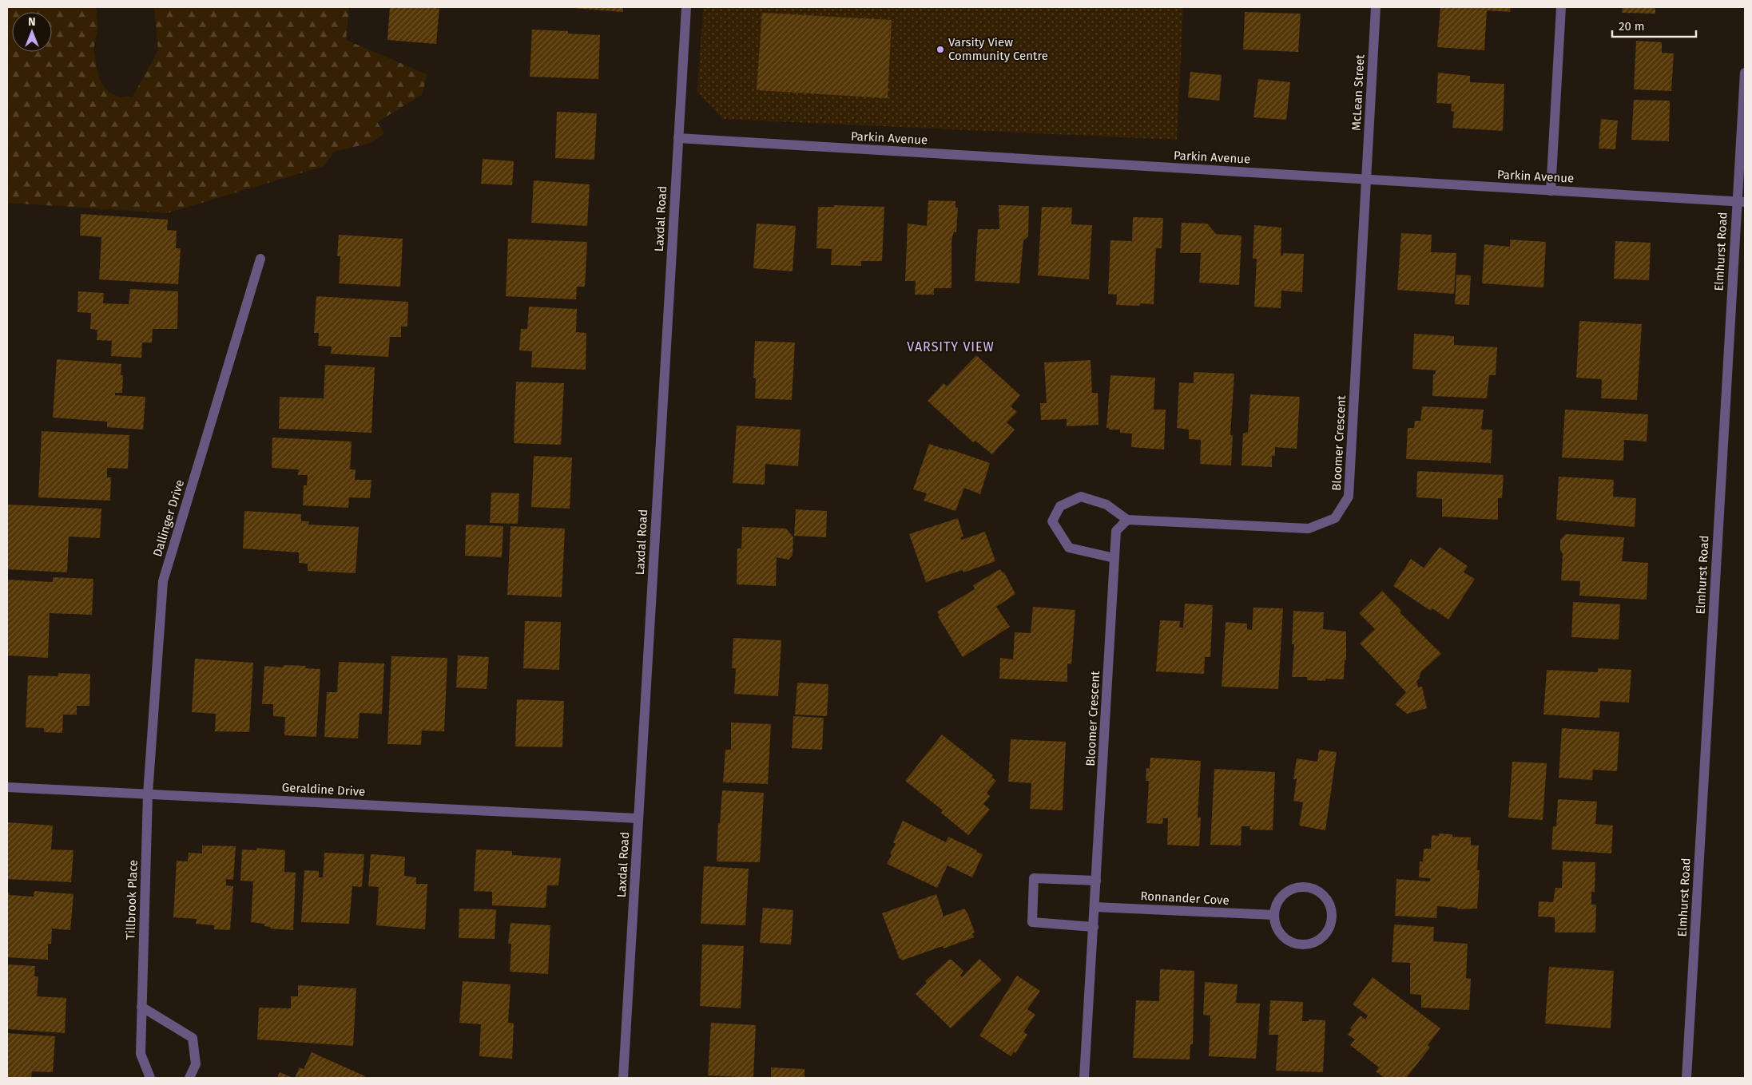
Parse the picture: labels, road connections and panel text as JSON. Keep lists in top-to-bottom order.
{
  "streets": {
    "street": [
      "McLean Street",
      "Parkin Avenue",
      "Laxdal Road",
      "Elmhurst Road",
      "Bloomer Crescent",
      "Dallinger Drive",
      "Geraldine Drive",
      "Ronnander Cove",
      "Tillbrook Place"
    ]
  },
  "crossings": [
    ["McLean Street", "Parkin Avenue"],
    ["McLean Street", "Bloomer Crescent"],
    ["Parkin Avenue", "Laxdal Road"],
    ["Parkin Avenue", "Elmhurst Road"],
    ["Parkin Avenue", "Bloomer Crescent"],
    ["Laxdal Road", "Geraldine Drive"],
    ["Bloomer Crescent", "Ronnander Cove"],
    ["Dallinger Drive", "Geraldine Drive"],
    ["Dallinger Drive", "Tillbrook Place"],
    ["Geraldine Drive", "Tillbrook Place"]
  ],
  "districts": ["VARSITY VIEW"],
  "places": ["Varsity View Community Centre"],
  "scale_bar": "20 m",
  "north": "top"
}
